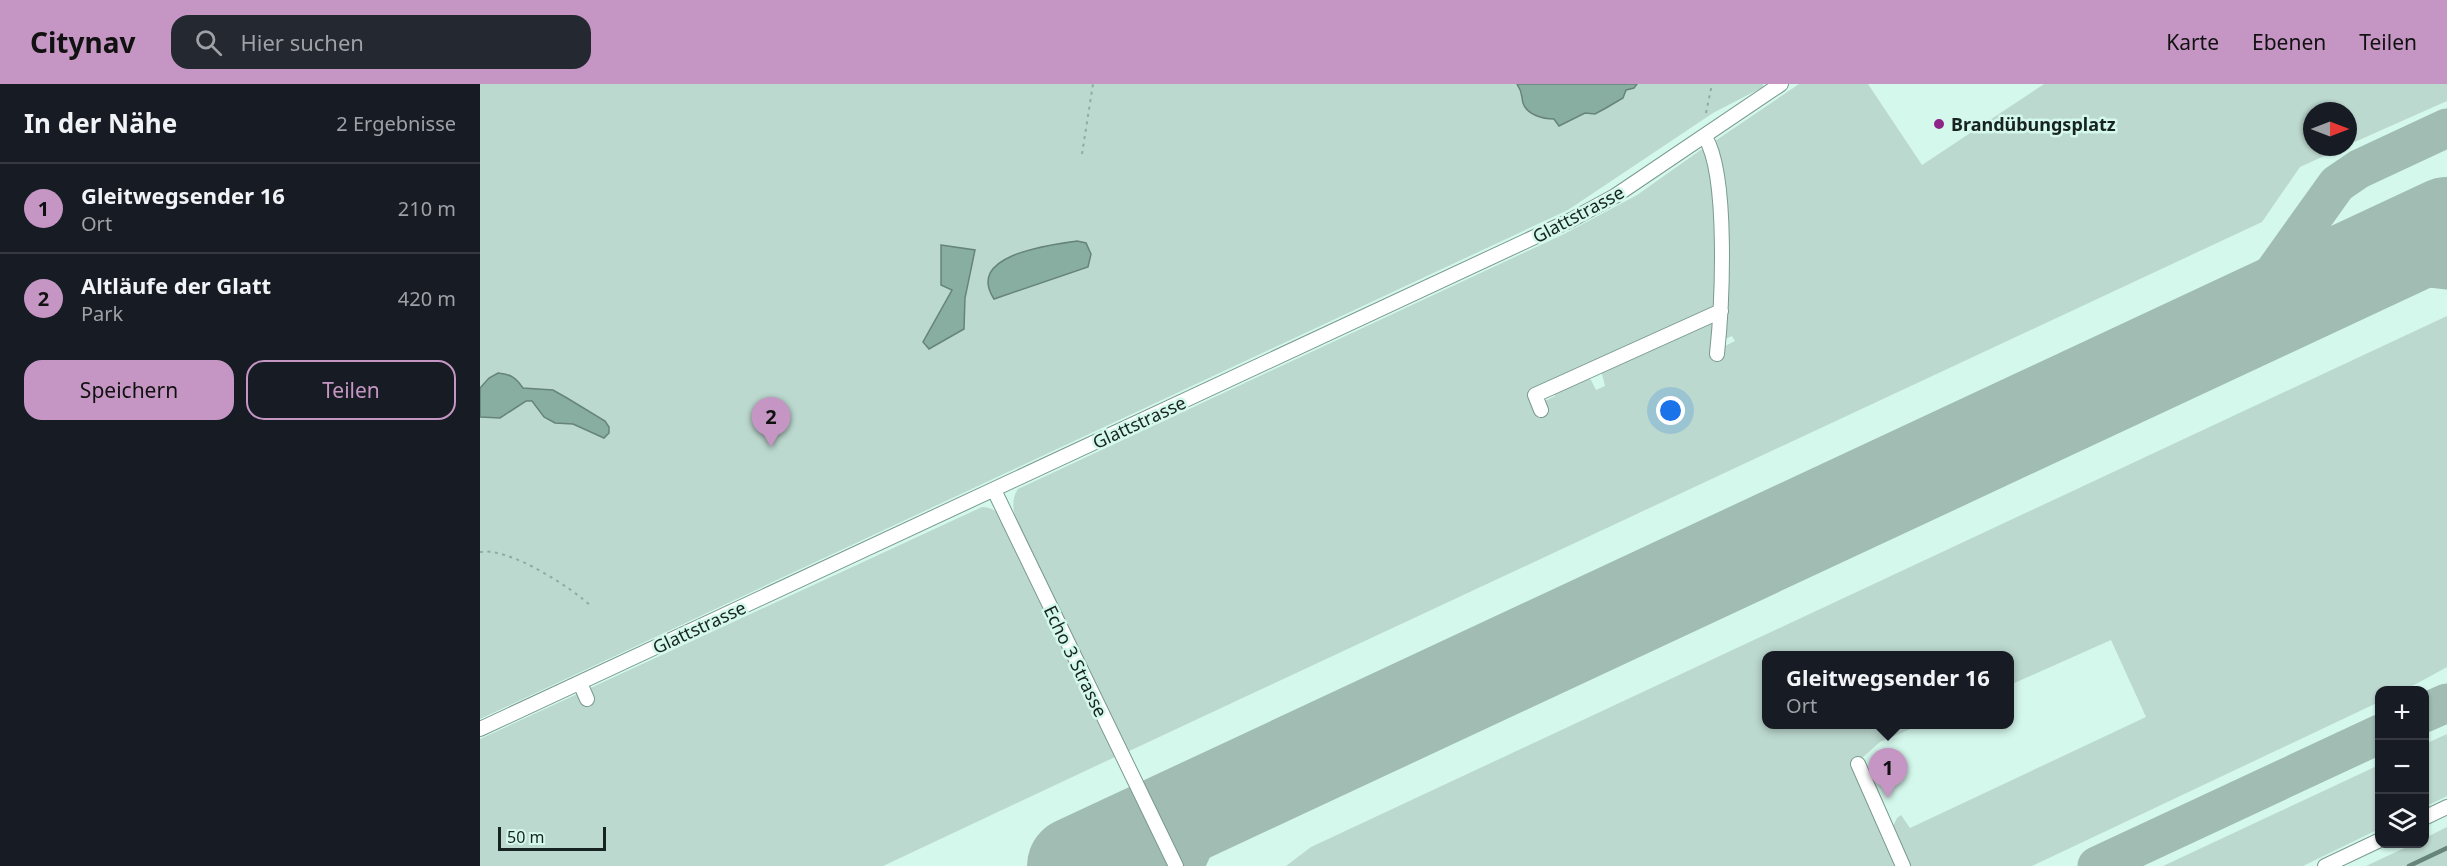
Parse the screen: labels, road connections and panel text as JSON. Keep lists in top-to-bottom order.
{
  "streets": {
    "lane": ["Glattstrasse", "Echo 3 Strasse"]
  },
  "crossings": [
    ["Glattstrasse", "Echo 3 Strasse"]
  ],
  "places": ["Brandübungsplatz"],
  "scale_bar": "50 m",
  "north": "right",
  "page": {
    "header": "Citynav",
    "search": "Hier suchen",
    "nav": ["Karte", "Ebenen", "Teilen"],
    "heading": ["In der Nähe", "2 Ergebnisse"],
    "list": [
      {
        "mark": "1",
        "name": "Gleitwegsender 16",
        "note": "Ort",
        "value": "210 m"
      },
      {
        "mark": "2",
        "name": "Altläufe der Glatt",
        "note": "Park",
        "value": "420 m"
      }
    ],
    "buttons": ["Speichern", "Teilen"],
    "pins": ["2", "1"],
    "popup": ["Gleitwegsender 16", "Ort"],
    "map_buttons": ["+", "−"],
    "scale": "50 m"
  }
}
